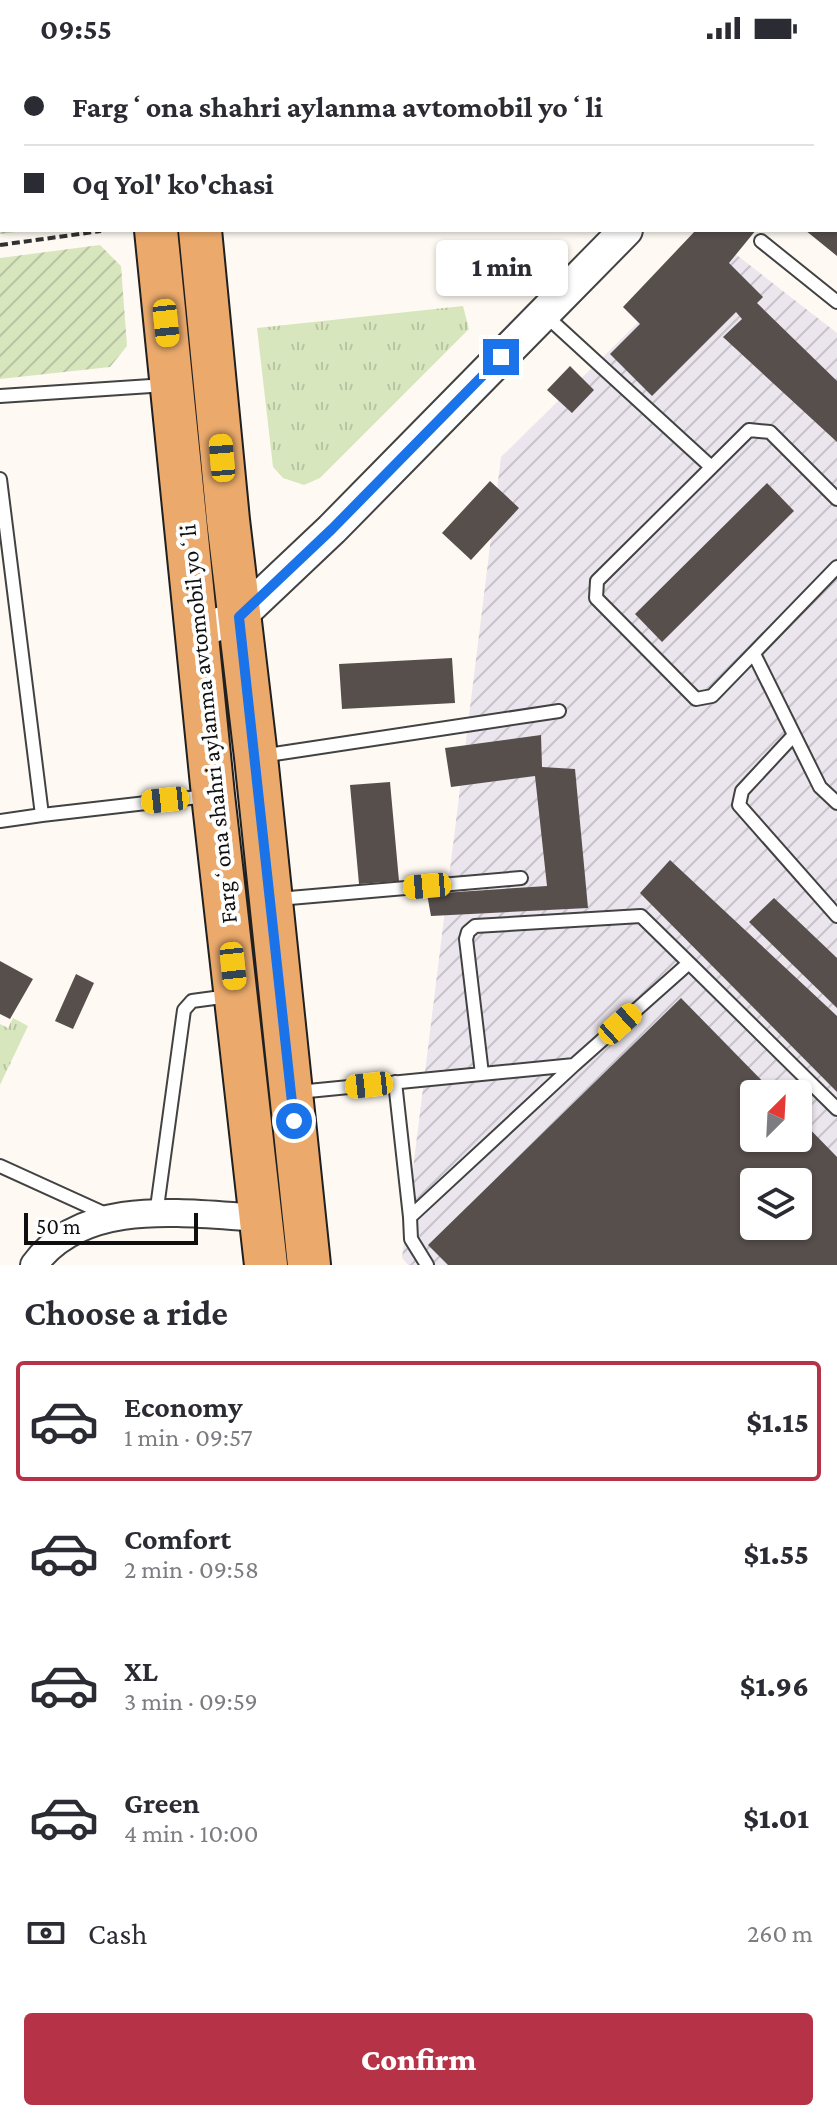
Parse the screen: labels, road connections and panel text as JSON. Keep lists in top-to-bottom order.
{
  "streets": {
    "highway": ["Fargʻona shahri aylanma avtomobil yoʻli"]
  },
  "scale_bar": "50 m",
  "north": "top right",
  "page": {
    "status": "09:55",
    "banner": ["Fargʻona shahri aylanma avtomobil yoʻli", "Oq Yol' ko'chasi"],
    "bubble": "1 min",
    "scale": "50 m",
    "heading": "Choose a ride",
    "list": [
      {
        "name": "Economy",
        "note": "1 min · 09:57",
        "value": "$1.15"
      },
      {
        "name": "Comfort",
        "note": "2 min · 09:58",
        "value": "$1.55"
      },
      {
        "name": "XL",
        "note": "3 min · 09:59",
        "value": "$1.96"
      },
      {
        "name": "Green",
        "note": "4 min · 10:00",
        "value": "$1.01"
      }
    ],
    "pay": ["Cash", "260 m"],
    "buttons": "Confirm"
  }
}
